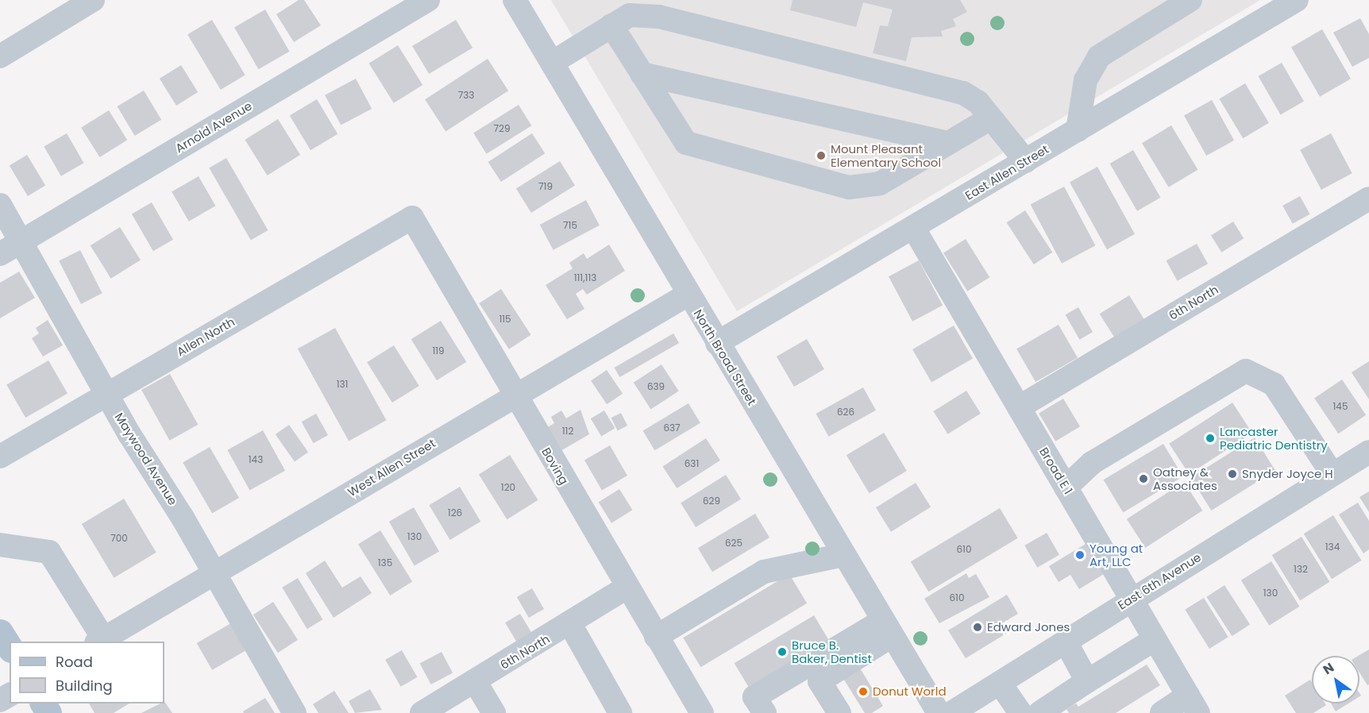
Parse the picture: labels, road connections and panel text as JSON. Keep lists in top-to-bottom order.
{
  "streets": {
    "street": [
      "Arnold Avenue",
      "East Allen Street",
      "6th North",
      "Allen North",
      "North Broad Street",
      "Maywood Avenue",
      "Boving",
      "West Allen Street",
      "Broad E 1",
      "East 6th Avenue"
    ]
  },
  "crossings": [
    ["Arnold Avenue", "Maywood Avenue"],
    ["East Allen Street", "North Broad Street"],
    ["East Allen Street", "Broad E 1"],
    ["6th North", "Boving"],
    ["6th North", "Broad E 1"],
    ["Allen North", "Maywood Avenue"],
    ["Allen North", "Boving"],
    ["North Broad Street", "West Allen Street"],
    ["Maywood Avenue", "West Allen Street"],
    ["Boving", "West Allen Street"],
    ["Broad E 1", "East 6th Avenue"]
  ],
  "places": [
    "Mount Pleasant Elementary School",
    "Lancaster Pediatric Dentistry",
    "Snyder Joyce H",
    "Oatney & Associates",
    "Young at Art, LLC",
    "Edward Jones",
    "Bruce B. Baker, Dentist",
    "Donut World"
  ],
  "house_numbers": [
    "733",
    "729",
    "719",
    "715",
    "111,113",
    "115",
    "119",
    "131",
    "639",
    "145",
    "626",
    "637",
    "112",
    "143",
    "631",
    "120",
    "629",
    "126",
    "130",
    "700",
    "625",
    "134",
    "610",
    "135",
    "132",
    "130",
    "610"
  ],
  "legend": ["Road", "Building"],
  "north": "top left"
}
